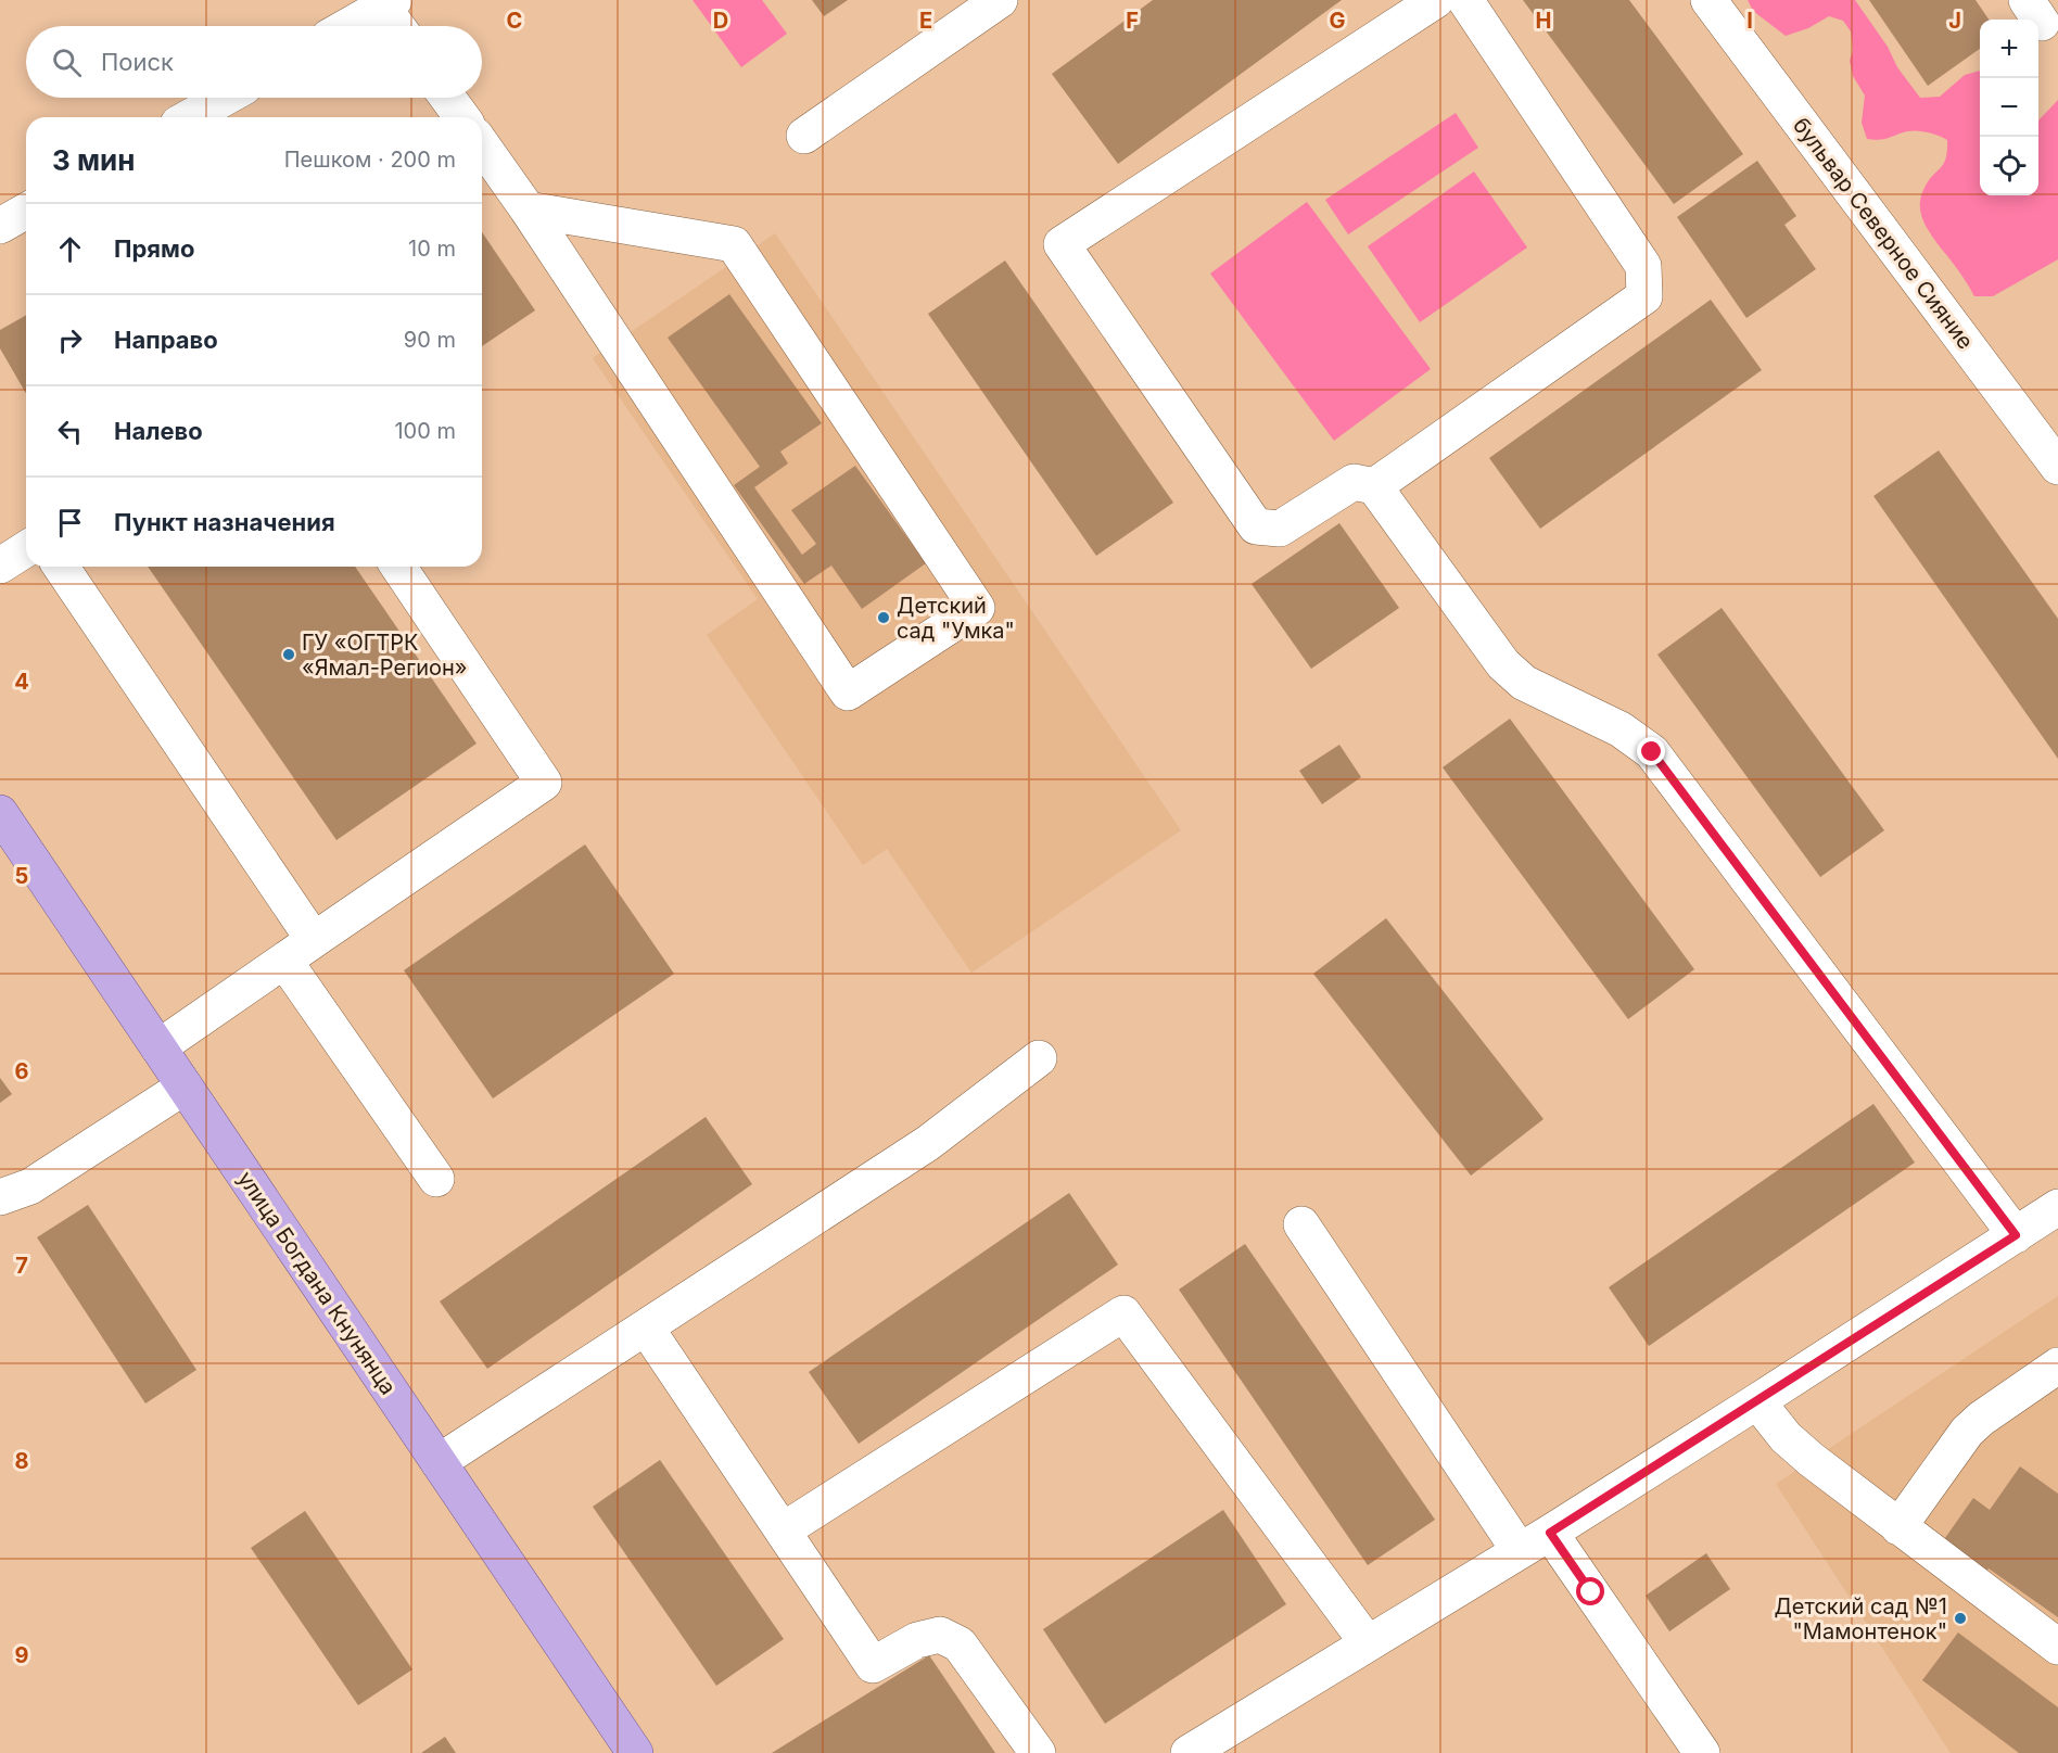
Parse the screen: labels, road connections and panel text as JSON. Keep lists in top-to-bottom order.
{
  "streets": {
    "main road": ["улица Богдана Кнунянца"],
    "street": ["бульвар Северное Сияние"]
  },
  "places": ["Детский сад \"Умка\"", "ГУ «ОГТРК «Ямал-Регион»", "Детский сад №1 \"Мамонтенок\""],
  "page": {
    "map_buttons": ["+", "−"],
    "search": "Поиск",
    "heading": ["3 мин", "Пешком · 200 m"],
    "list": [
      ["Прямо", "10 m"],
      ["Направо", "90 m"],
      ["Налево", "100 m"],
      "Пункт назначения"
    ]
  },
  "grid": {
    "columns": [
      "C",
      "D",
      "E",
      "F",
      "G",
      "H",
      "I",
      "J"
    ],
    "rows": [
      "4",
      "5",
      "6",
      "7",
      "8",
      "9"
    ]
  }
}
